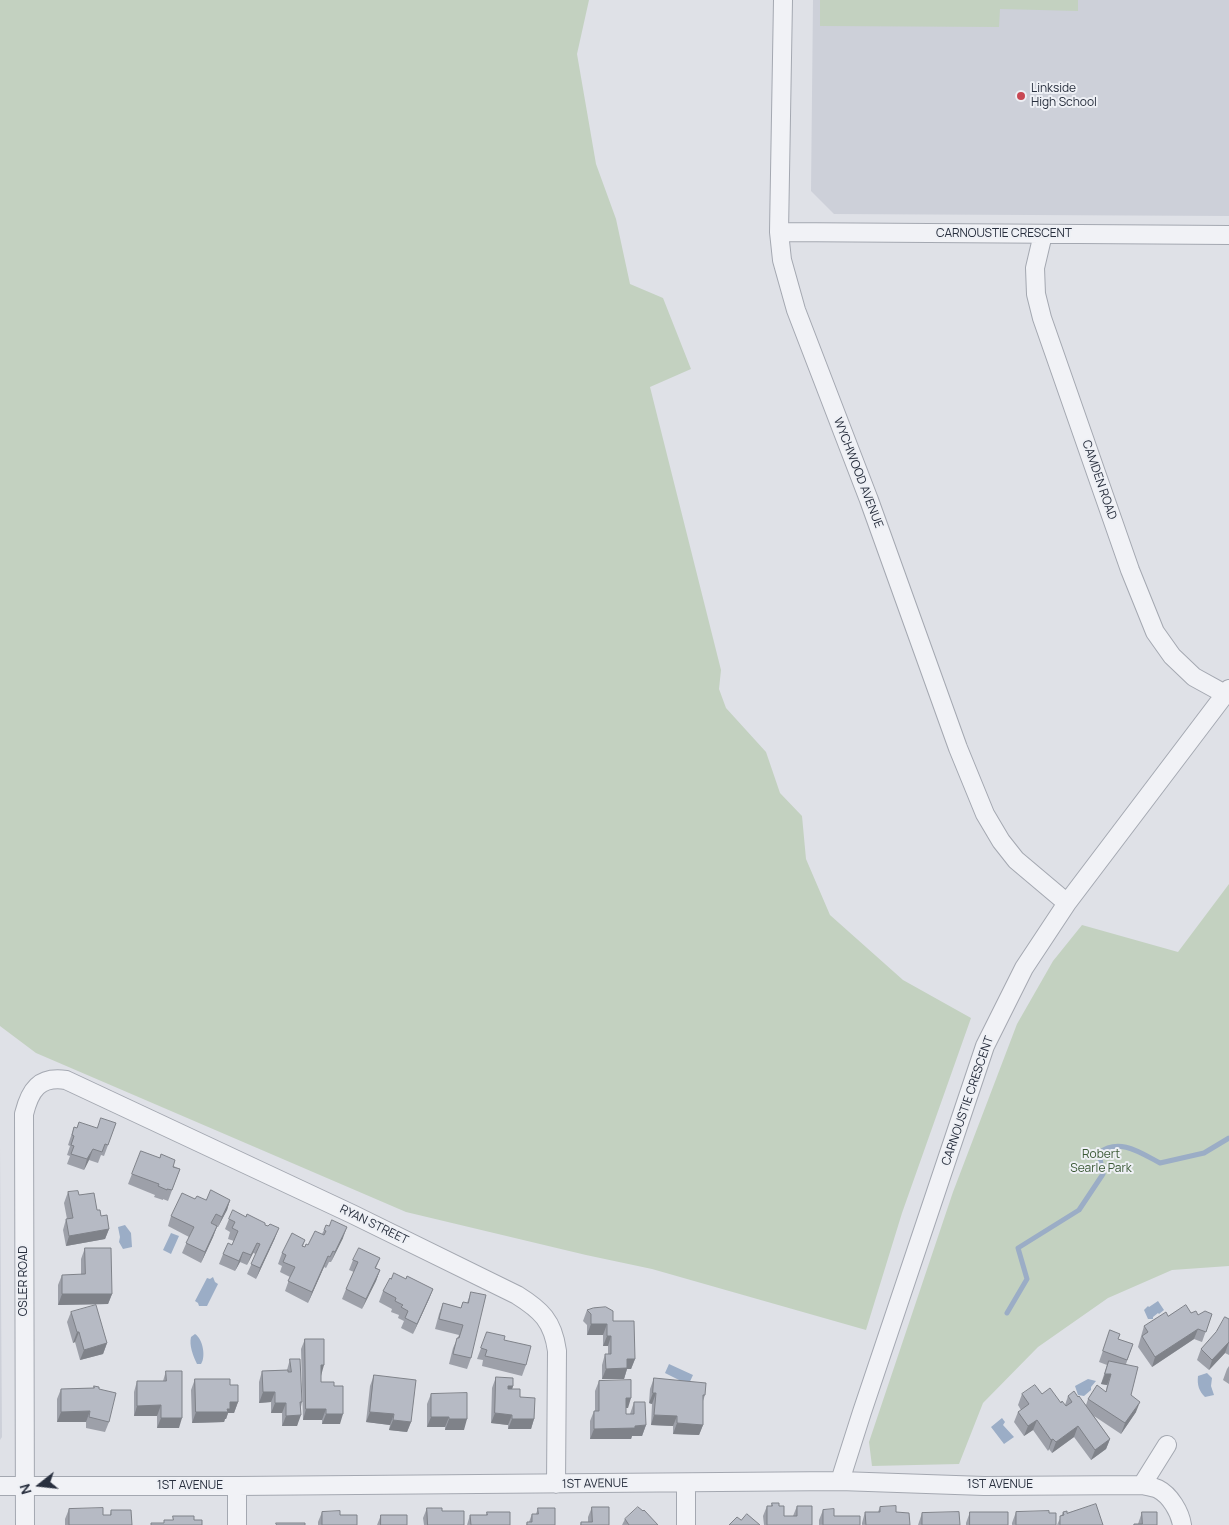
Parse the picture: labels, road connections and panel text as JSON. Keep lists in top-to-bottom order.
{
  "streets": {
    "street": [
      "CARNOUSTIE CRESCENT",
      "WYCHWOOD AVENUE",
      "CAMDEN ROAD",
      "RYAN STREET",
      "OSLER ROAD",
      "1ST AVENUE"
    ]
  },
  "crossings": [
    ["CARNOUSTIE CRESCENT", "WYCHWOOD AVENUE"],
    ["CARNOUSTIE CRESCENT", "CAMDEN ROAD"],
    ["CARNOUSTIE CRESCENT", "1ST AVENUE"],
    ["RYAN STREET", "OSLER ROAD"],
    ["RYAN STREET", "1ST AVENUE"],
    ["OSLER ROAD", "1ST AVENUE"]
  ],
  "parks": ["Robert Searle Park"],
  "places": ["Linkside High School"],
  "north": "left"
}
